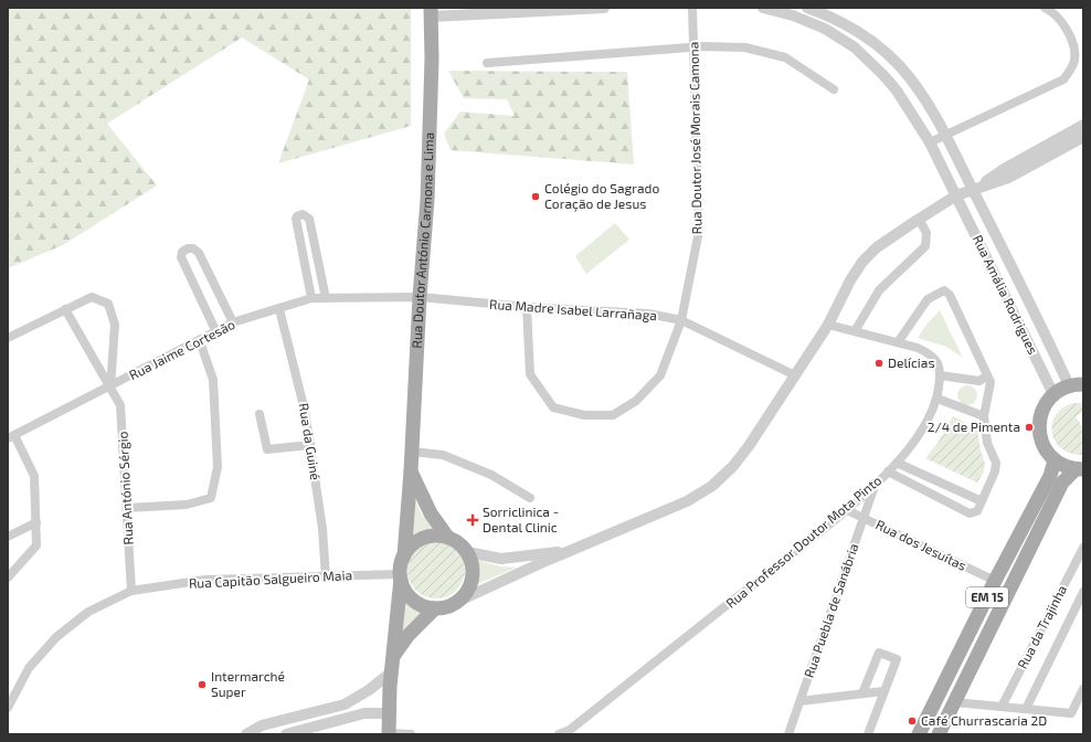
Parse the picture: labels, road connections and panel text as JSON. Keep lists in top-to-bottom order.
{
  "streets": {
    "main road": ["Rua Doutor António Carmona e Lima", "EM 15"],
    "street": [
      "Rua Doutor José Morais Camona",
      "Rua Amália Rodrigues",
      "Rua Madre Isabel Larrañaga",
      "Rua Jaime Cortesão",
      "Rua da Guiné",
      "Rua António Sérgio",
      "Rua Professor Doutor Mota Pinto",
      "Rua dos Jesuítas",
      "Rua Capitão Salgueiro Maia",
      "Rua Puebla de Sanábria",
      "Rua da Trajinha"
    ]
  },
  "crossings": [
    ["Rua Doutor José Morais Camona", "Rua Madre Isabel Larrañaga"],
    ["Rua Doutor António Carmona e Lima", "Rua Madre Isabel Larrañaga"],
    ["Rua Doutor António Carmona e Lima", "Rua Jaime Cortesão"],
    ["Rua Doutor António Carmona e Lima", "Rua Capitão Salgueiro Maia"],
    ["Rua Madre Isabel Larrañaga", "Rua Jaime Cortesão"],
    ["Rua Jaime Cortesão", "Rua da Guiné"],
    ["Rua Jaime Cortesão", "Rua António Sérgio"],
    ["Rua da Guiné", "Rua Capitão Salgueiro Maia"],
    ["Rua António Sérgio", "Rua Capitão Salgueiro Maia"],
    ["Rua Professor Doutor Mota Pinto", "Rua dos Jesuítas"],
    ["Rua Professor Doutor Mota Pinto", "Rua Puebla de Sanábria"],
    ["Rua dos Jesuítas", "EM 15"],
    ["Rua dos Jesuítas", "Rua Puebla de Sanábria"]
  ],
  "places": {
    "other": [
      "Colégio do Sagrado Coração de Jesus",
      "Delícias",
      "2/4 de Pimenta",
      "Intermarché Super",
      "Café Churrascaria 2D"
    ],
    "health": ["Sorriclinica - Dental Clinic"]
  }
}
